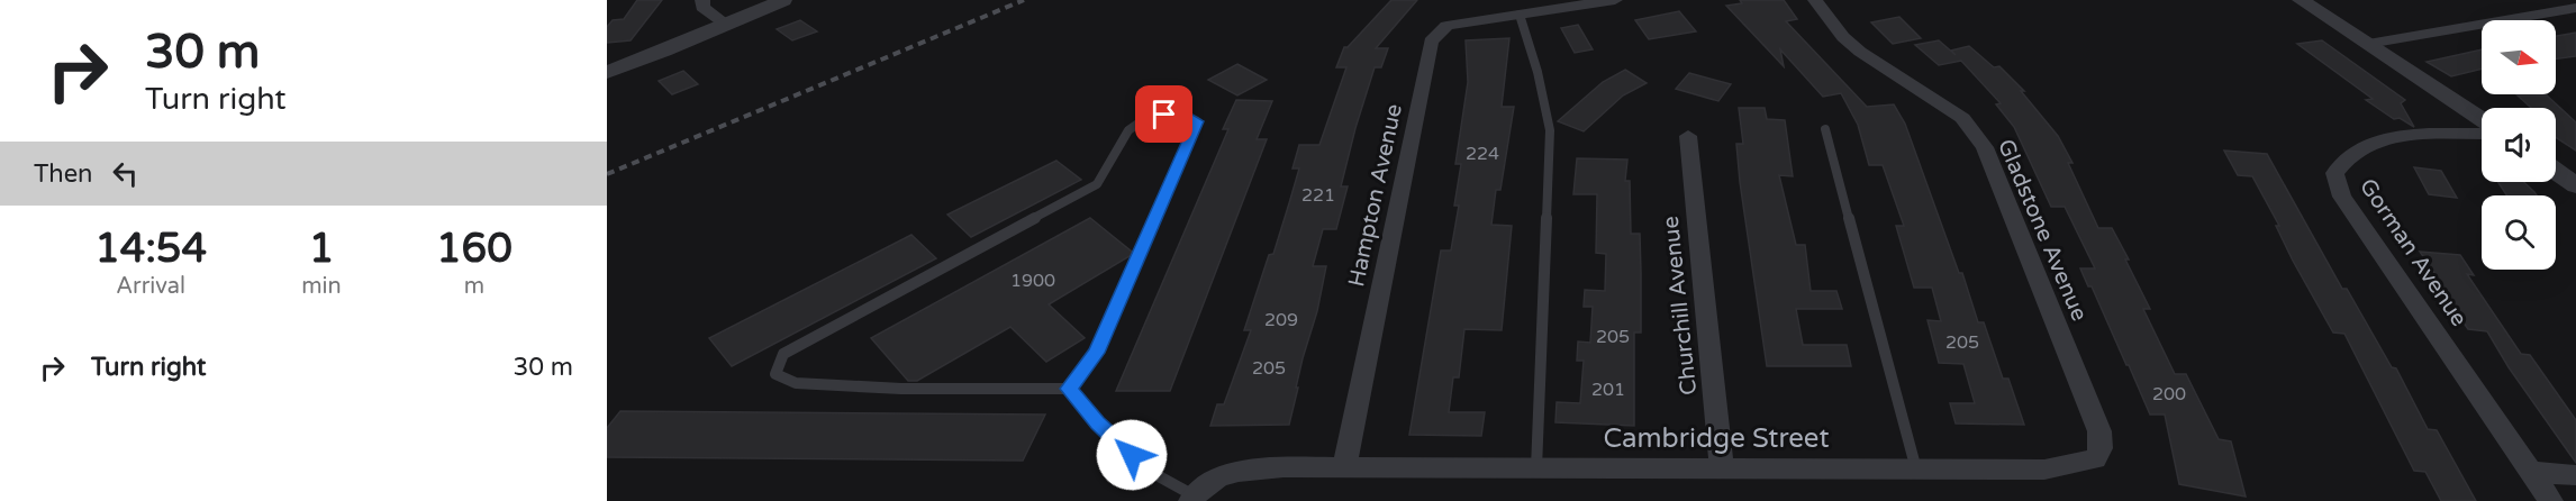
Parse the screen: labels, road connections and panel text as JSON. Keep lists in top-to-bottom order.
{
  "streets": {
    "street": [
      "Hampton Avenue",
      "Gladstone Avenue",
      "Gorman Avenue",
      "Churchill Avenue",
      "Cambridge Street"
    ]
  },
  "crossings": [
    ["Hampton Avenue", "Cambridge Street"],
    ["Gladstone Avenue", "Cambridge Street"],
    ["Churchill Avenue", "Cambridge Street"]
  ],
  "house_numbers": [
    "224",
    "221",
    "1900",
    "209",
    "205",
    "205",
    "205",
    "201",
    "200"
  ],
  "north": "right",
  "page": {
    "turn": ["30 m", "Turn right"],
    "then": "Then",
    "eta": [
      "14:54",
      "Arrival",
      "1",
      "min",
      "160",
      "m"
    ],
    "list": [
      {
        "name": "Turn right",
        "value": "30 m"
      }
    ]
  }
}
